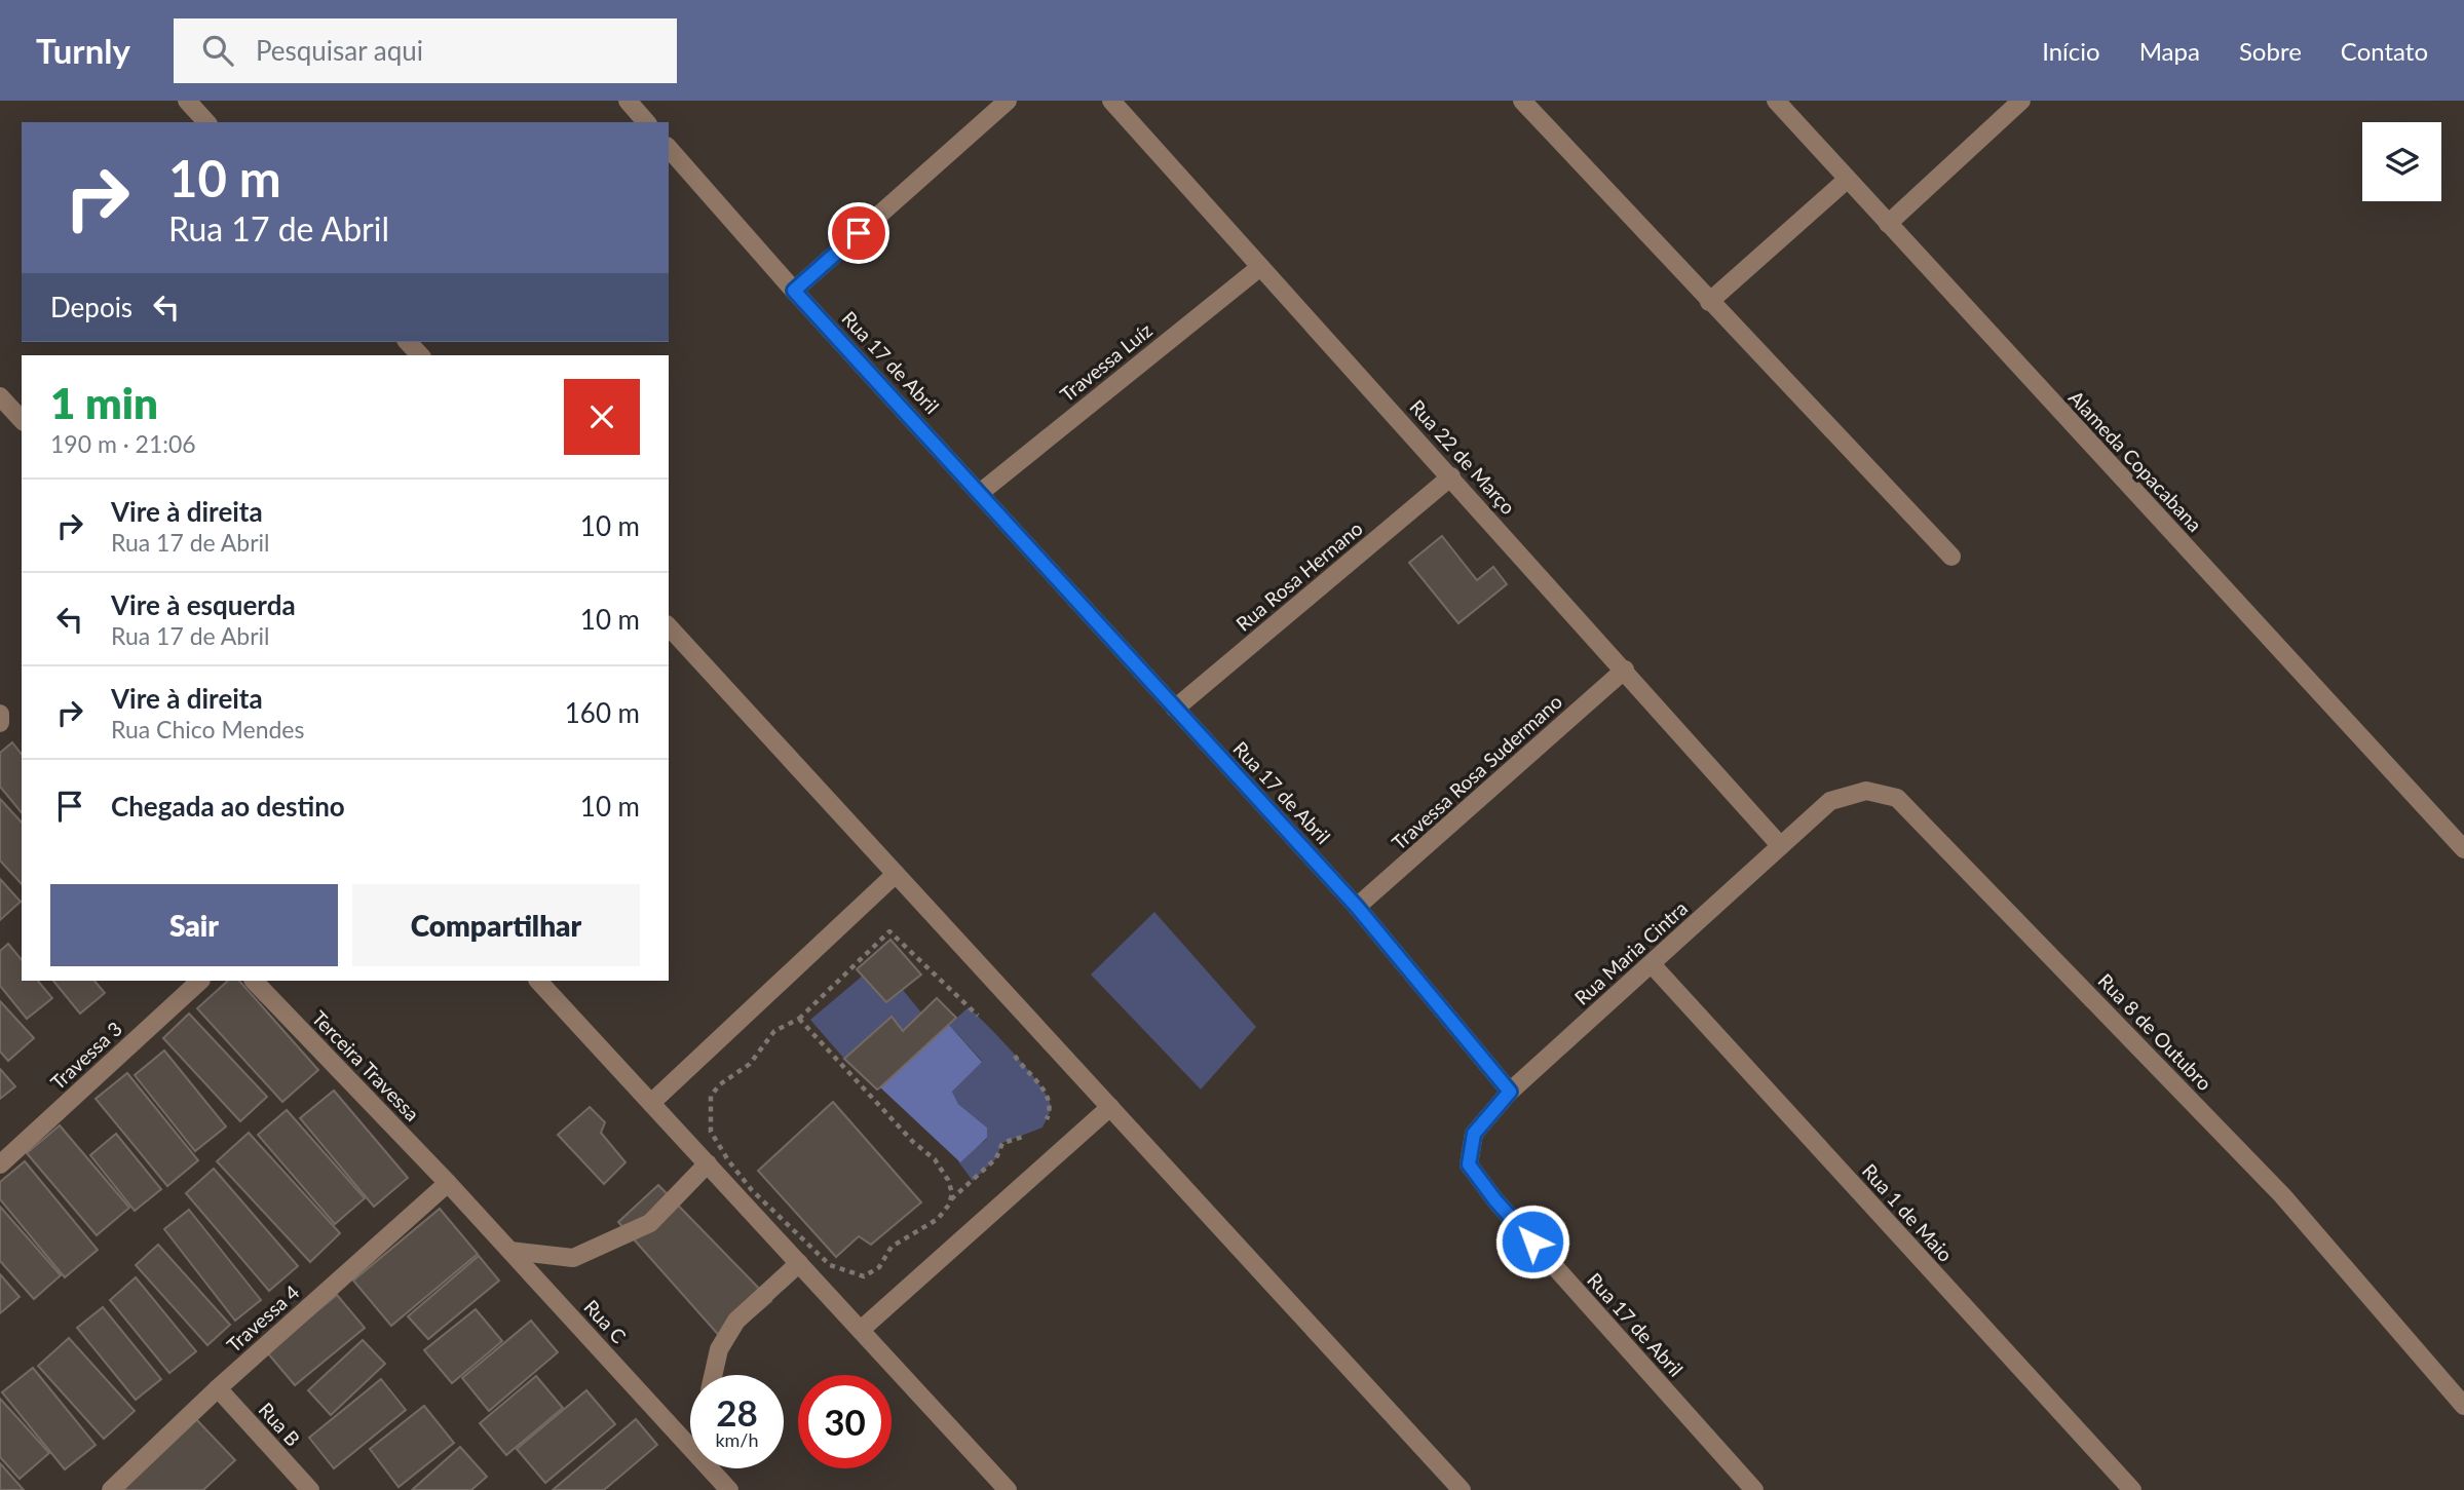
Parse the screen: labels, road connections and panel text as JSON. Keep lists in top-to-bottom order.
{
  "streets": {
    "street": [
      "Rua 17 de Abril",
      "Travessa Luíz",
      "Rua 22 de Março",
      "Alameda Copacabana",
      "Rua Rosa Hernano",
      "Travessa Rosa Sudermano",
      "Rua Maria Cintra",
      "Rua 8 de Outubro",
      "Travessa 3",
      "Terceira Travessa",
      "Rua 1 de Maio",
      "Travessa 4",
      "Rua C",
      "Rua B"
    ]
  },
  "crossings": [
    ["Rua 17 de Abril", "Travessa Luíz"],
    ["Rua 17 de Abril", "Rua Rosa Hernano"],
    ["Rua 17 de Abril", "Travessa Rosa Sudermano"],
    ["Rua 17 de Abril", "Rua Maria Cintra"],
    ["Travessa Luíz", "Rua 22 de Março"],
    ["Rua 22 de Março", "Rua Rosa Hernano"],
    ["Rua 22 de Março", "Travessa Rosa Sudermano"],
    ["Rua 22 de Março", "Rua Maria Cintra"],
    ["Rua 22 de Março", "Rua 8 de Outubro"],
    ["Rua Maria Cintra", "Rua 8 de Outubro"],
    ["Rua Maria Cintra", "Rua 1 de Maio"],
    ["Terceira Travessa", "Travessa 4"],
    ["Terceira Travessa", "Rua C"],
    ["Travessa 4", "Rua C"],
    ["Travessa 4", "Rua B"]
  ],
  "page": {
    "header": "Turnly",
    "search": "Pesquisar aqui",
    "nav": [
      "Início",
      "Mapa",
      "Sobre",
      "Contato"
    ],
    "turn": ["10 m", "Rua 17 de Abril"],
    "then": "Depois",
    "heading": ["1 min", "190 m · 21:06"],
    "list": [
      {
        "name": "Vire à direita",
        "note": "Rua 17 de Abril",
        "value": "10 m"
      },
      {
        "name": "Vire à esquerda",
        "note": "Rua 17 de Abril",
        "value": "10 m"
      },
      {
        "name": "Vire à direita",
        "note": "Rua Chico Mendes",
        "value": "160 m"
      },
      {
        "name": "Chegada ao destino",
        "value": "10 m"
      }
    ],
    "buttons": ["Sair", "Compartilhar"],
    "speed": "28 km/h",
    "limit": "30"
  }
}
